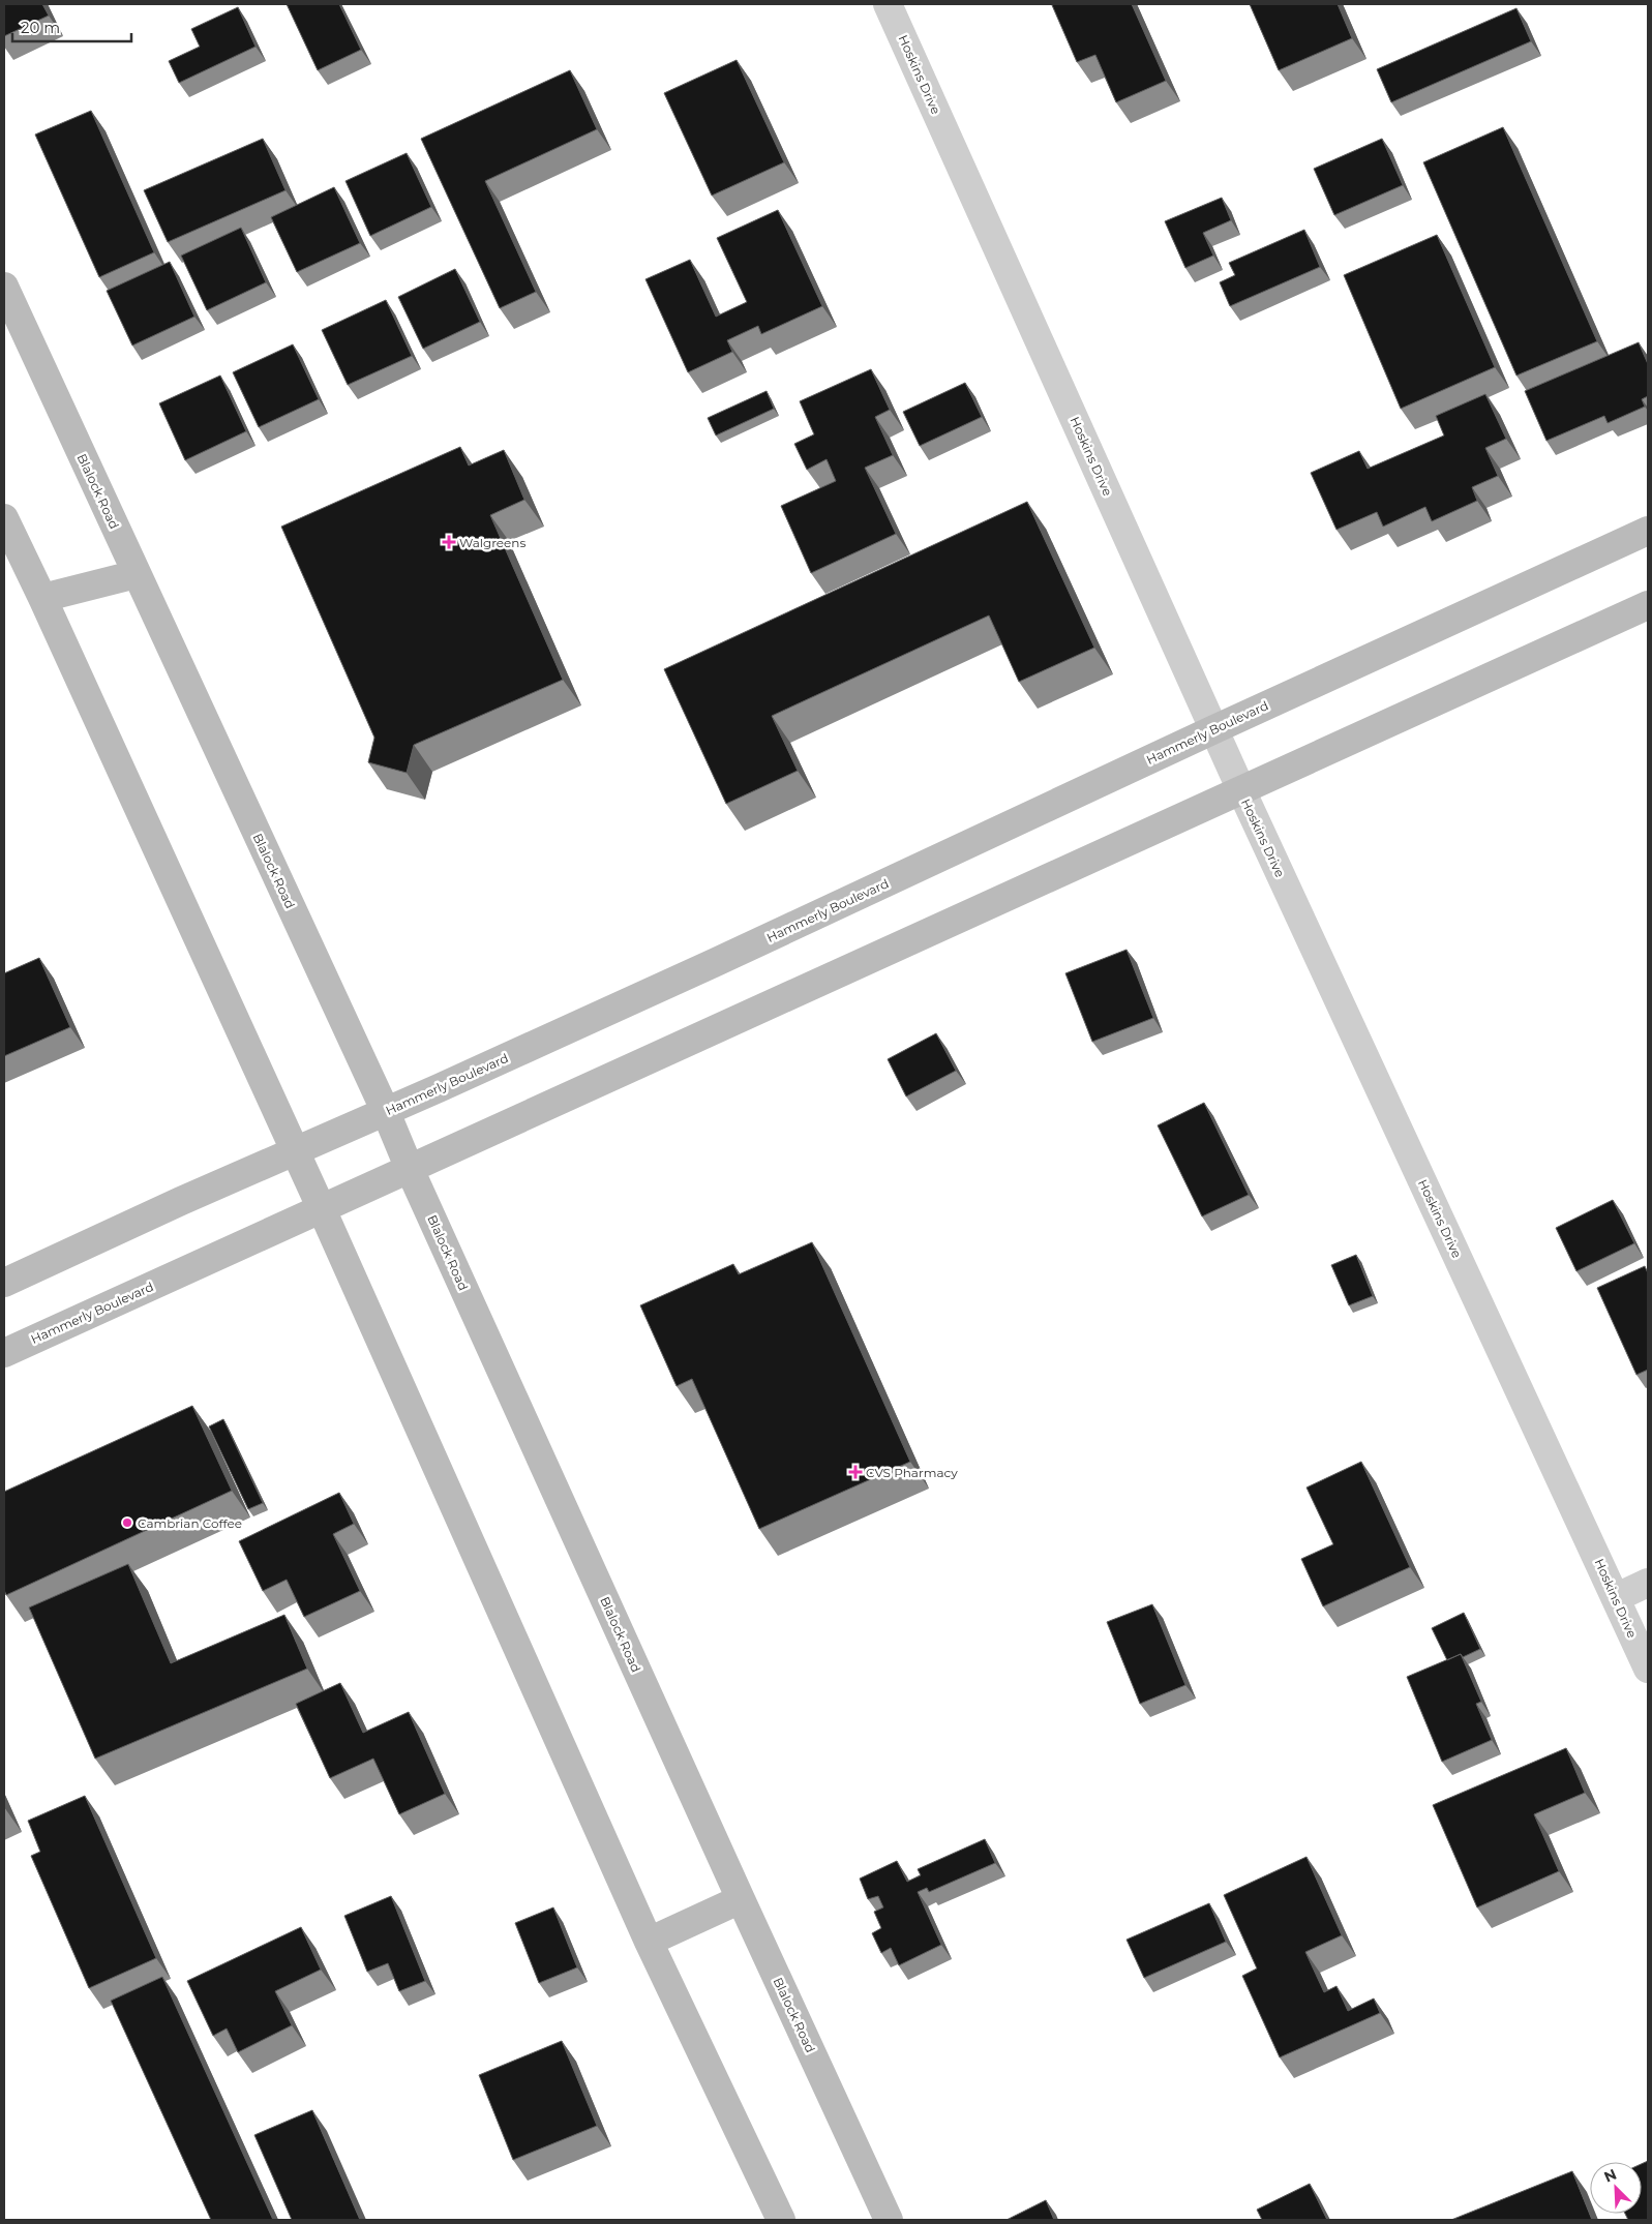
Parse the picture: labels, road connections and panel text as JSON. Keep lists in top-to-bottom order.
{
  "streets": {
    "main road": ["Blalock Road", "Hammerly Boulevard"],
    "street": ["Hoskins Drive"]
  },
  "crossings": [
    ["Hoskins Drive", "Hammerly Boulevard"],
    ["Blalock Road", "Hammerly Boulevard"]
  ],
  "places": {
    "health": ["Walgreens", "CVS Pharmacy"],
    "other": ["Cambrian Coffee"]
  },
  "scale_bar": "20 m",
  "north": "top left"
}
